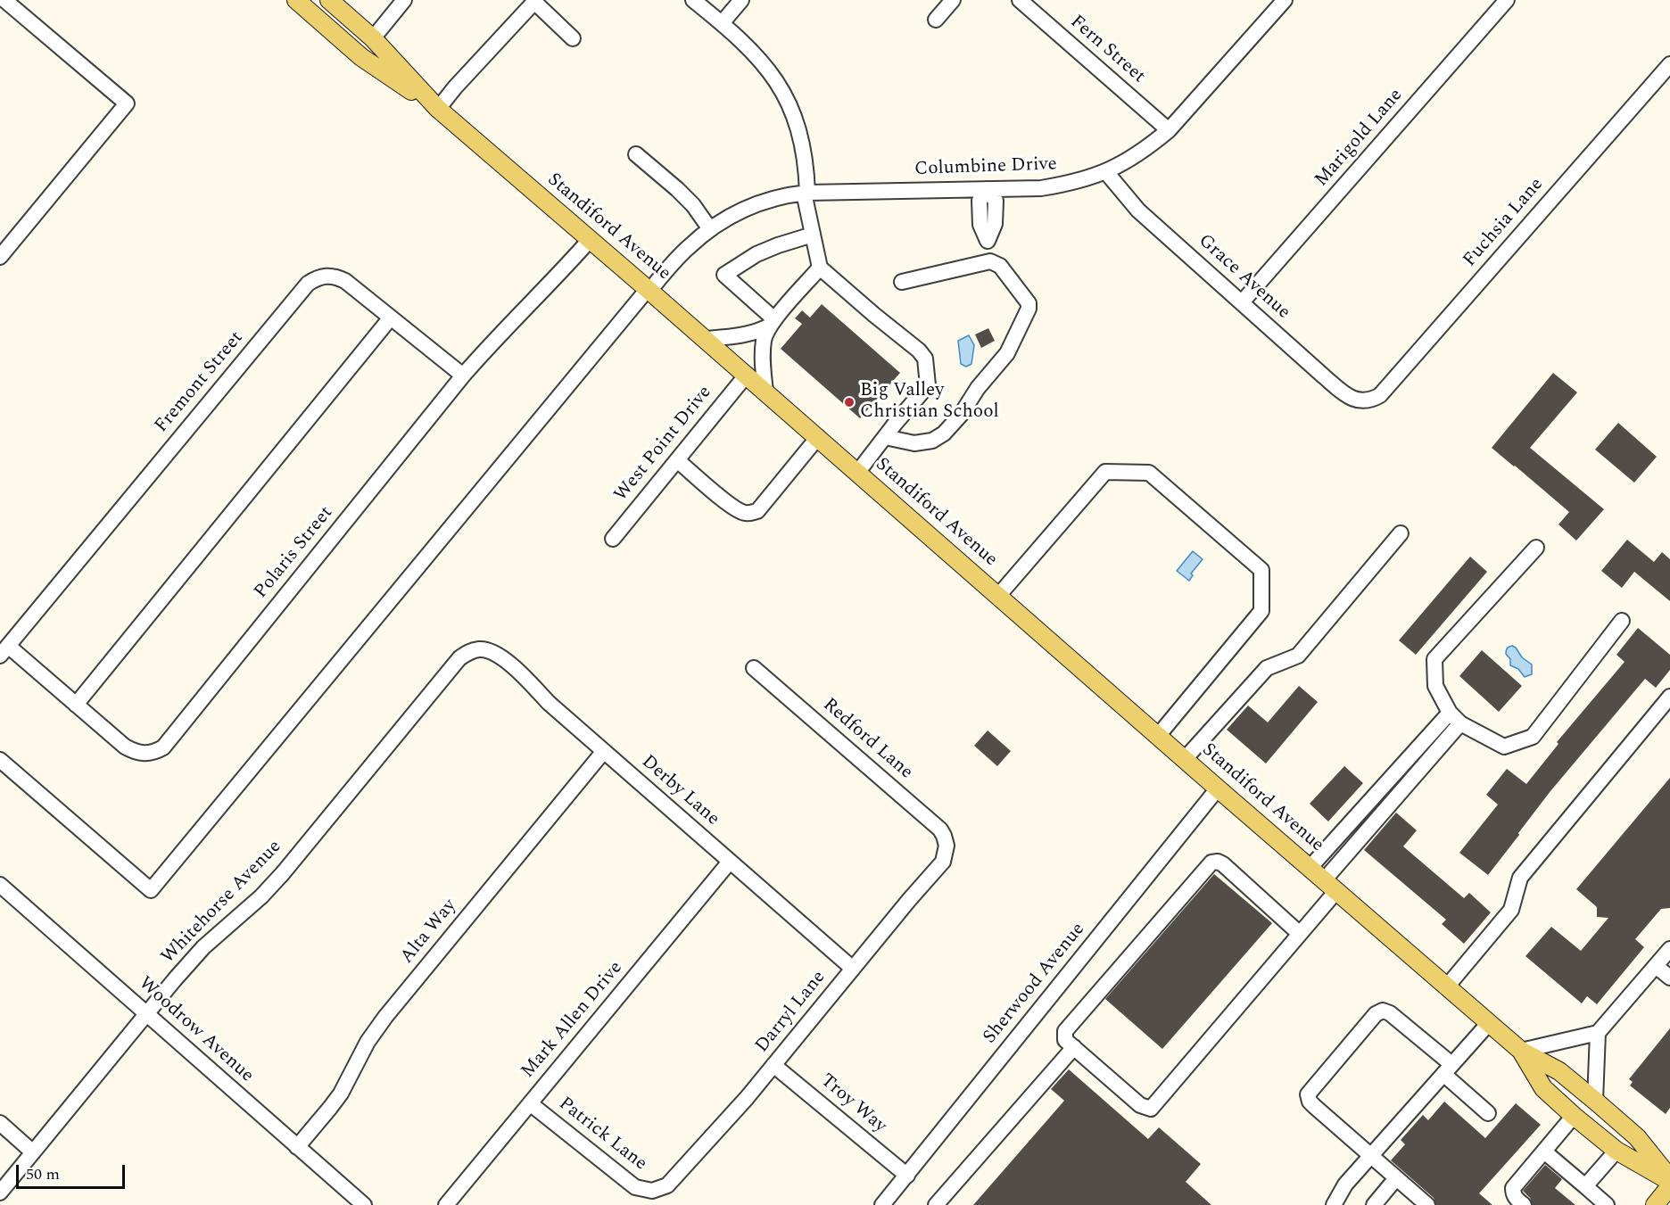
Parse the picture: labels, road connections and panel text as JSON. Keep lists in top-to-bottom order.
{
  "streets": {
    "main road": ["Standiford Avenue"],
    "street": [
      "Fern Street",
      "Marigold Lane",
      "Columbine Drive",
      "Fuchsia Lane",
      "Grace Avenue",
      "Fremont Street",
      "West Point Drive",
      "Polaris Street",
      "Redford Lane",
      "Derby Lane",
      "Whitehorse Avenue",
      "Alta Way",
      "Sherwood Avenue",
      "Darryl Lane",
      "Mark Allen Drive",
      "Woodrow Avenue",
      "Troy Way",
      "Patrick Lane"
    ]
  },
  "crossings": [
    ["Fern Street", "Columbine Drive"],
    ["Marigold Lane", "Grace Avenue"],
    ["Columbine Drive", "Standiford Avenue"],
    ["Columbine Drive", "Grace Avenue"],
    ["Fuchsia Lane", "Grace Avenue"],
    ["Standiford Avenue", "West Point Drive"],
    ["Standiford Avenue", "Polaris Street"],
    ["Standiford Avenue", "Sherwood Avenue"],
    ["Fremont Street", "Polaris Street"],
    ["Redford Lane", "Darryl Lane"],
    ["Derby Lane", "Whitehorse Avenue"],
    ["Derby Lane", "Alta Way"],
    ["Derby Lane", "Darryl Lane"],
    ["Derby Lane", "Mark Allen Drive"],
    ["Whitehorse Avenue", "Woodrow Avenue"],
    ["Alta Way", "Woodrow Avenue"],
    ["Sherwood Avenue", "Troy Way"],
    ["Darryl Lane", "Troy Way"],
    ["Darryl Lane", "Patrick Lane"],
    ["Mark Allen Drive", "Patrick Lane"]
  ],
  "places": ["Big Valley Christian School"],
  "scale_bar": "50 m"
}
